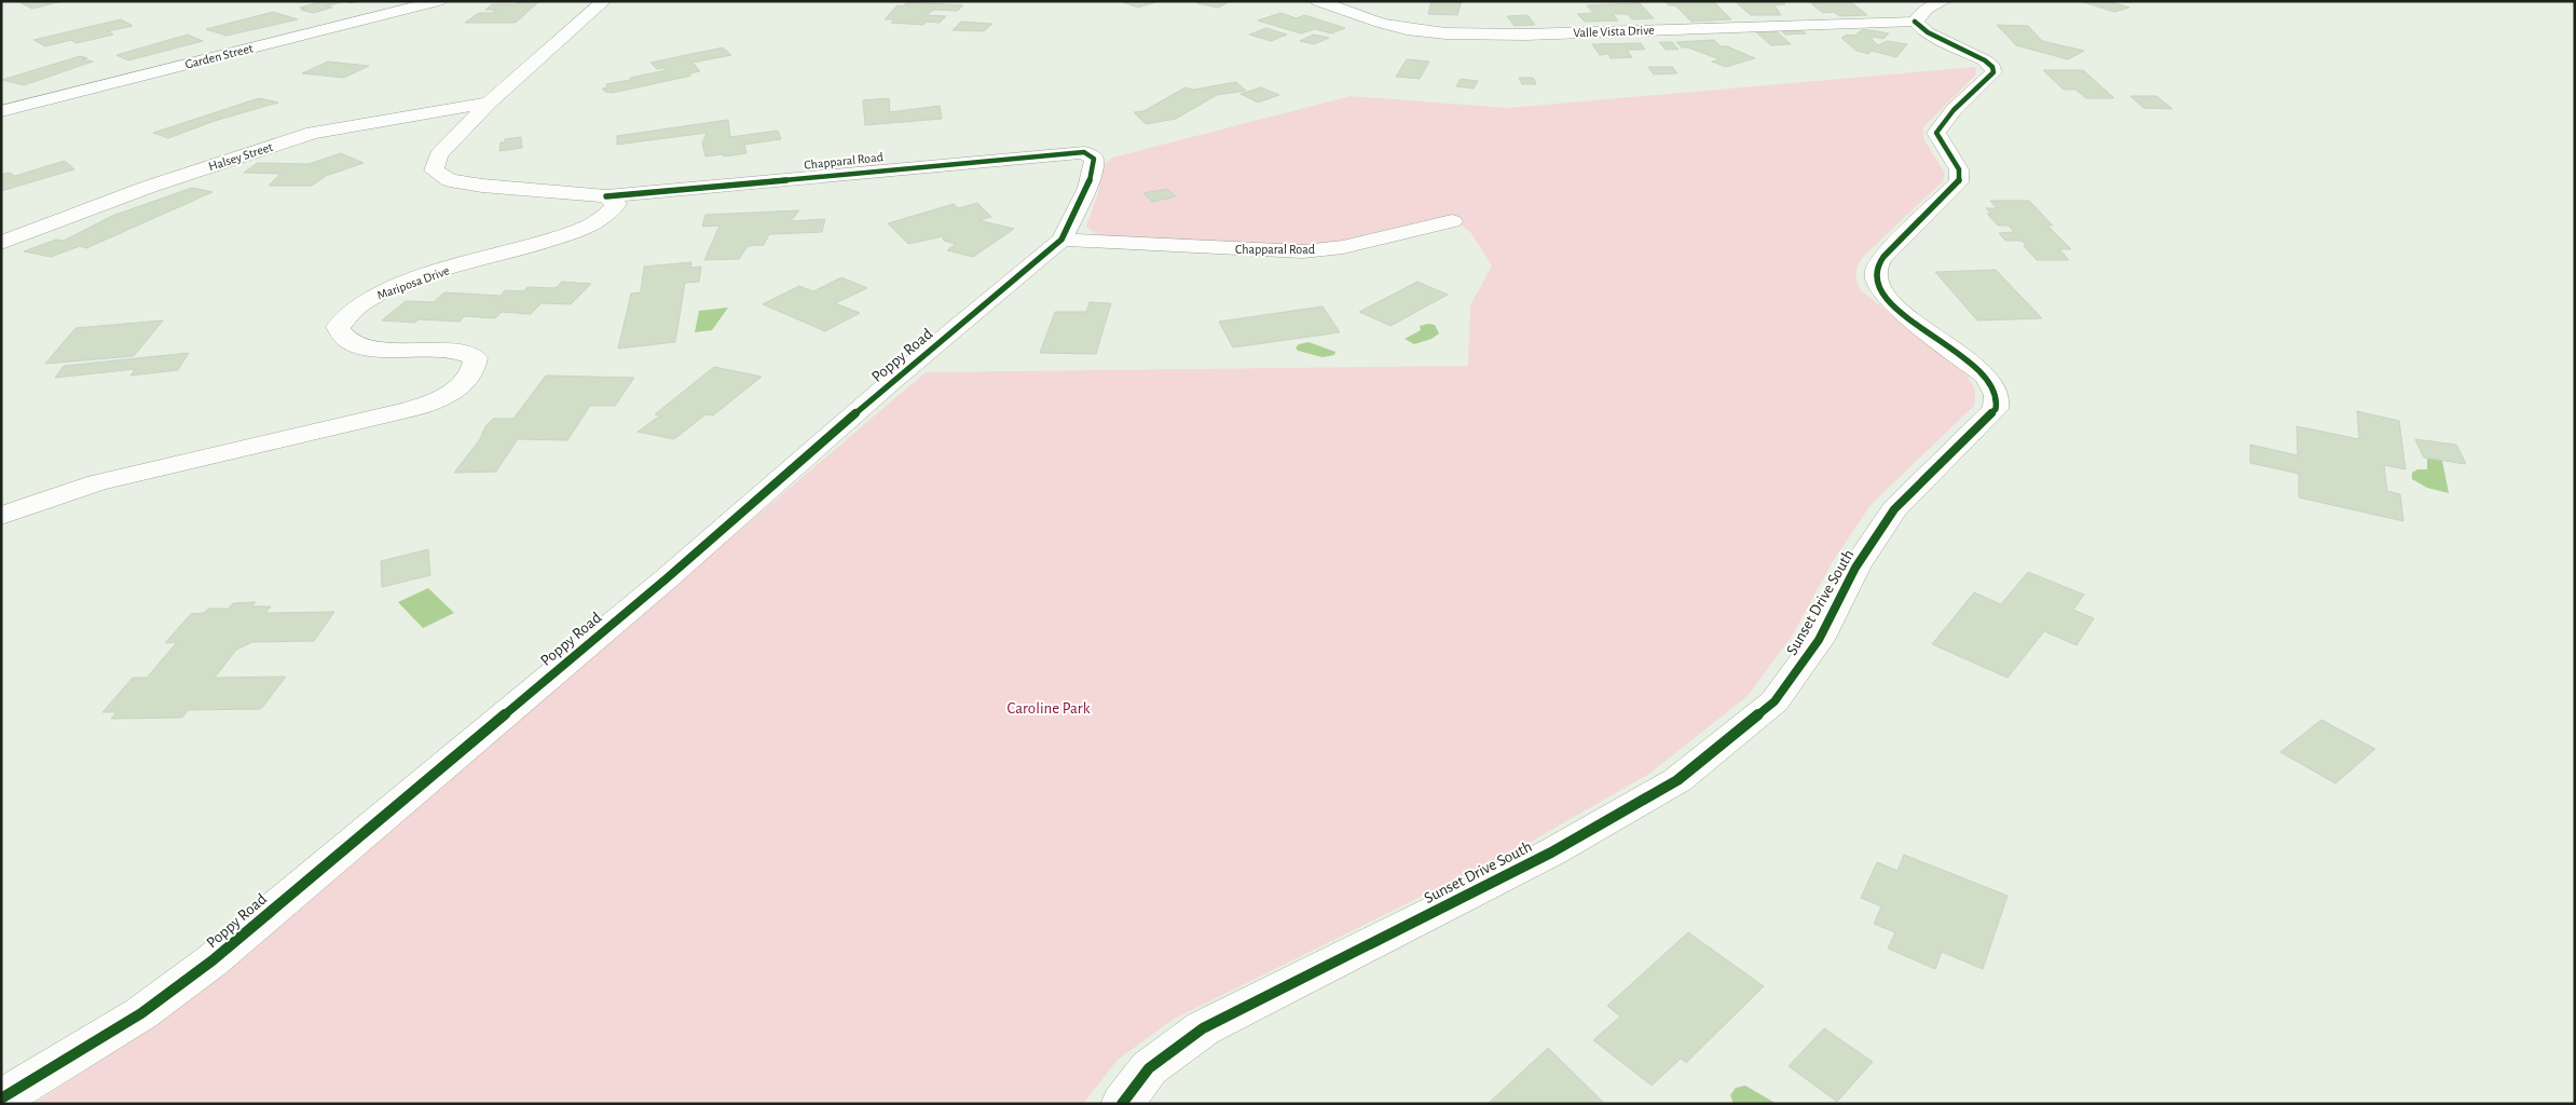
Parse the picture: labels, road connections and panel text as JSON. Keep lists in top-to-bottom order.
{
  "streets": {
    "street": [
      "Valle Vista Drive",
      "Garden Street",
      "Halsey Street",
      "Chapparal Road",
      "Mariposa Drive",
      "Poppy Road",
      "Sunset Drive South"
    ]
  },
  "crossings": [
    ["Valle Vista Drive", "Sunset Drive South"],
    ["Chapparal Road", "Mariposa Drive"],
    ["Chapparal Road", "Poppy Road"]
  ],
  "parks": ["Caroline Park"]
}
